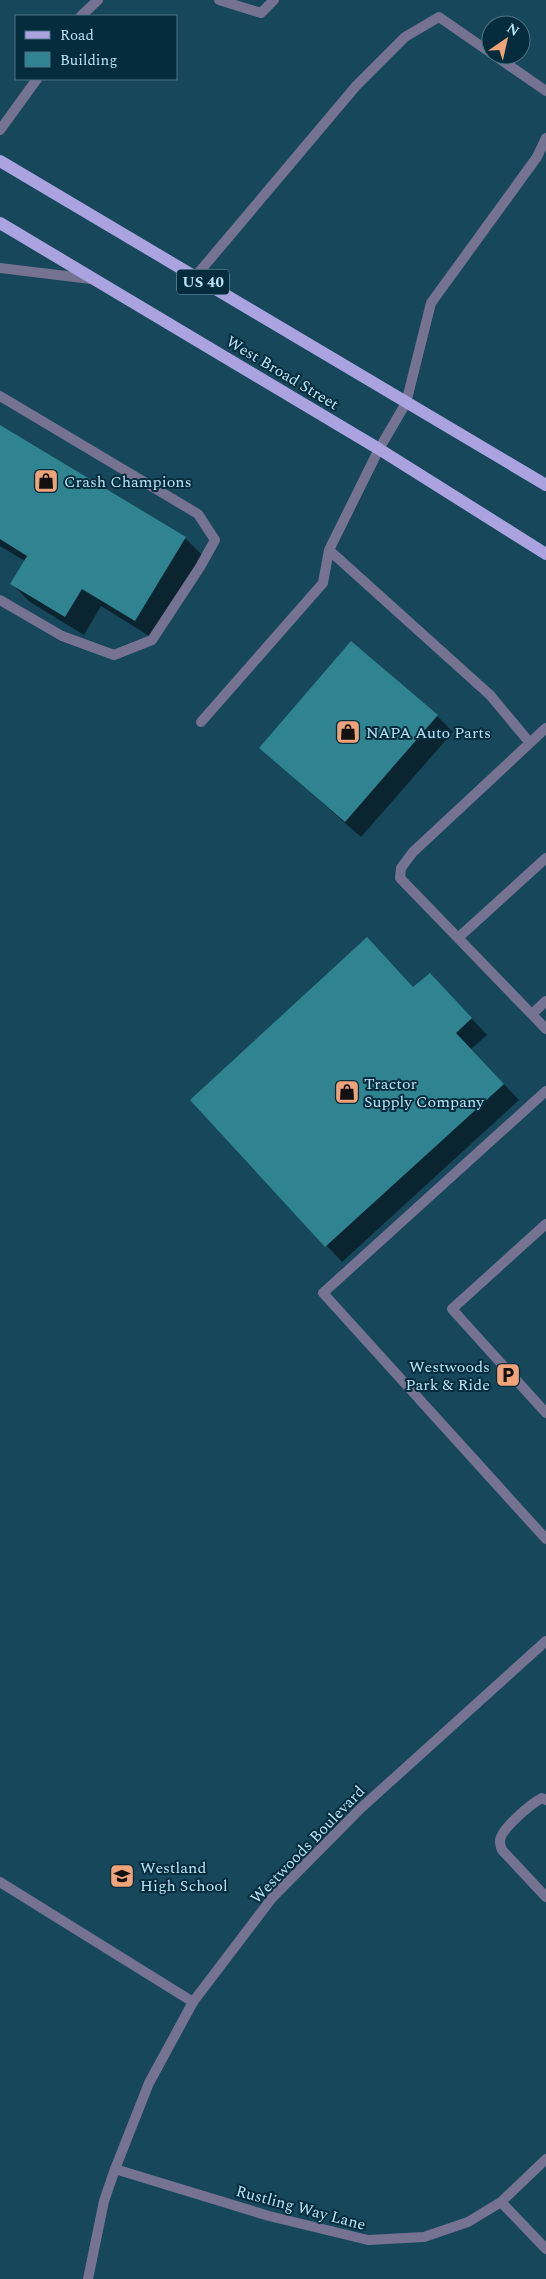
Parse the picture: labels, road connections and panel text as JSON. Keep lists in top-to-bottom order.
{
  "streets": {
    "main road": ["US 40", "West Broad Street"],
    "street": ["Westwoods Boulevard", "Rustling Way Lane"]
  },
  "crossings": [
    ["Westwoods Boulevard", "Rustling Way Lane"]
  ],
  "places": {
    "shop": ["Crash Champions", "NAPA Auto Parts", "Tractor Supply Company"],
    "parking": ["Westwoods Park & Ride"],
    "school or university": ["Westland High School"]
  },
  "legend": ["Road", "Building"],
  "north": "top right"
}
